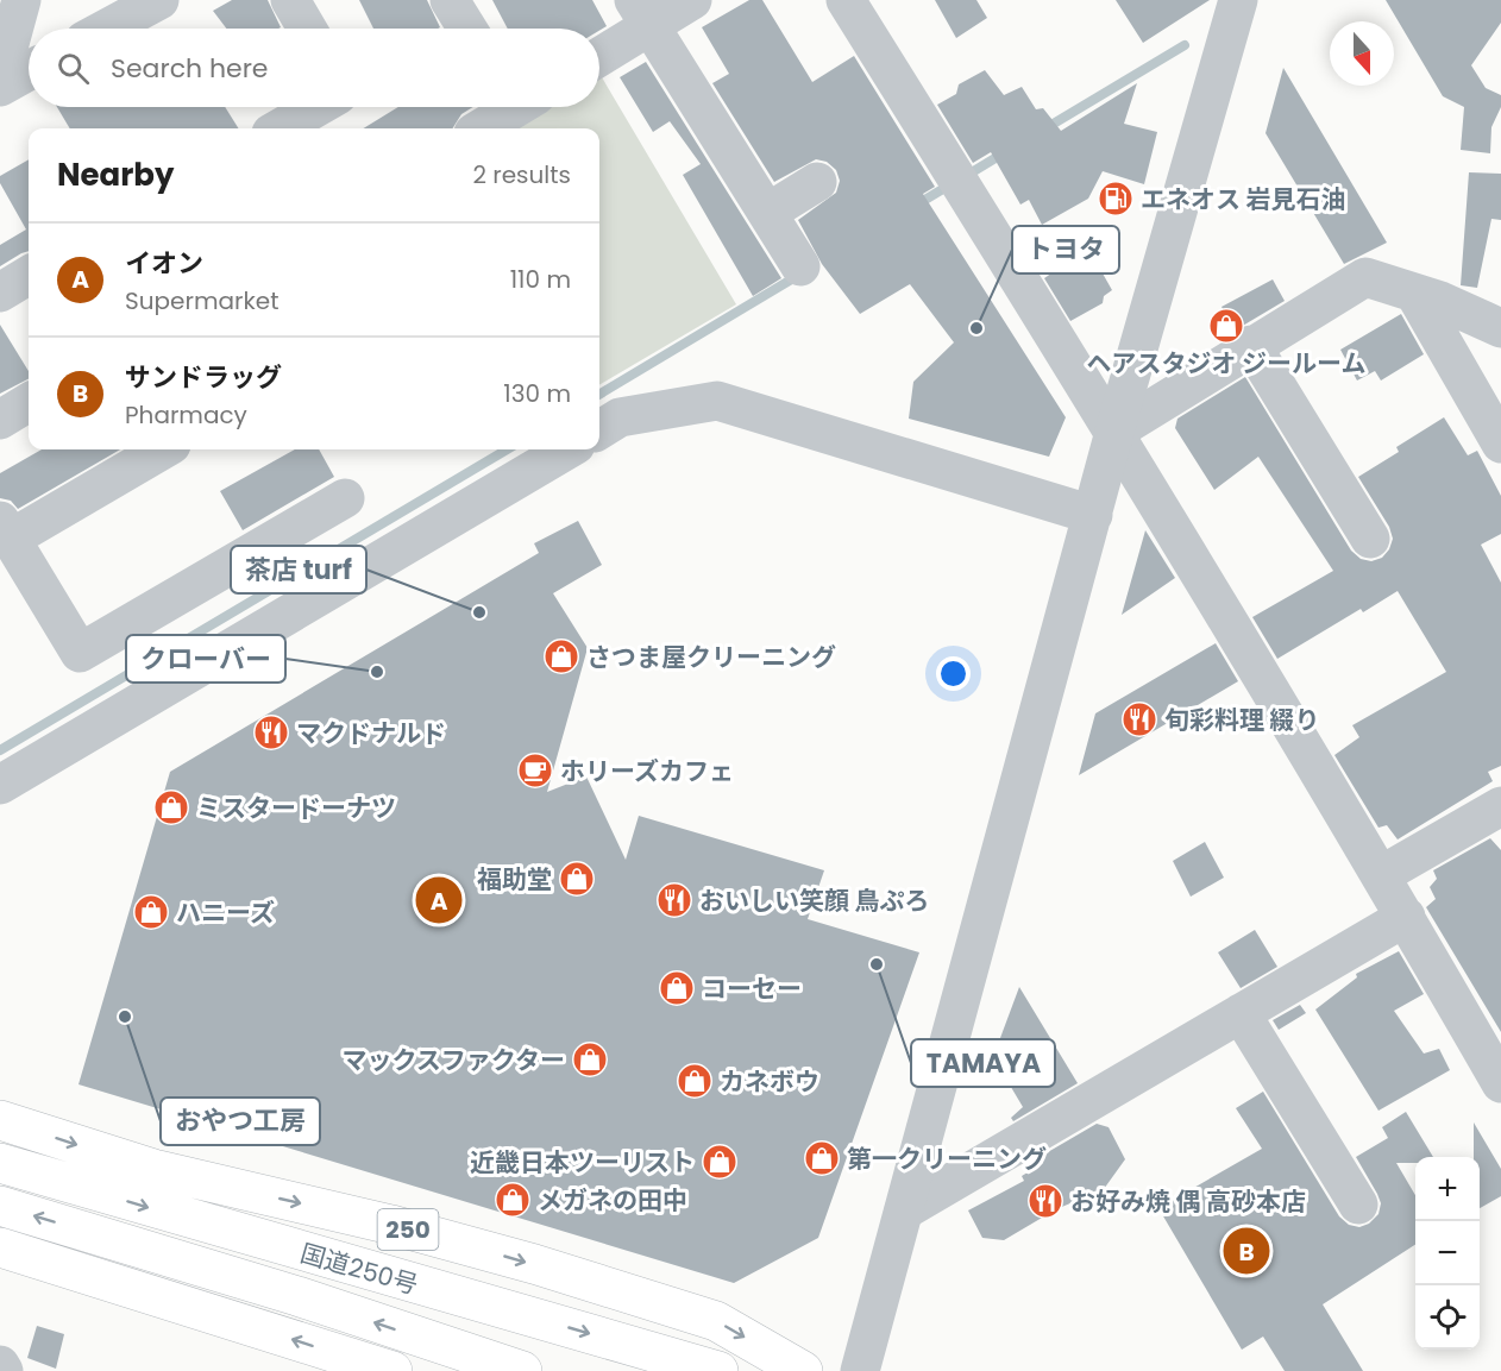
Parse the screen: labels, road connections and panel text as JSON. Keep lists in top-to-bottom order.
{
  "streets": {
    "highway": ["250", "国道250号"]
  },
  "places": {
    "fuel station": ["エネオス 岩見石油"],
    "shop": [
      "ヘアスタジオ ジールーム",
      "さつま屋クリーニング",
      "ミスタードーナツ",
      "福助堂",
      "ハニーズ",
      "コーセー",
      "マックスファクター",
      "カネボウ",
      "第一クリーニング",
      "近畿日本ツーリスト",
      "メガネの田中"
    ],
    "other": [
      "トヨタ",
      "茶店 turf",
      "クローバー",
      "TAMAYA",
      "おやつ工房"
    ],
    "restaurant": [
      "旬彩料理 綴り",
      "マクドナルド",
      "おいしい笑顔 鳥ぷろ",
      "お好み焼 偶 高砂本店"
    ],
    "cafe": ["ホリーズカフェ"]
  },
  "north": "bottom",
  "page": {
    "search": "Search here",
    "heading": ["Nearby", "2 results"],
    "list": [
      {
        "mark": "A",
        "name": "イオン",
        "note": "Supermarket",
        "value": "110 m"
      },
      {
        "mark": "B",
        "name": "サンドラッグ",
        "note": "Pharmacy",
        "value": "130 m"
      }
    ],
    "pins": ["A", "B"],
    "map_buttons": ["+", "−"]
  }
}
